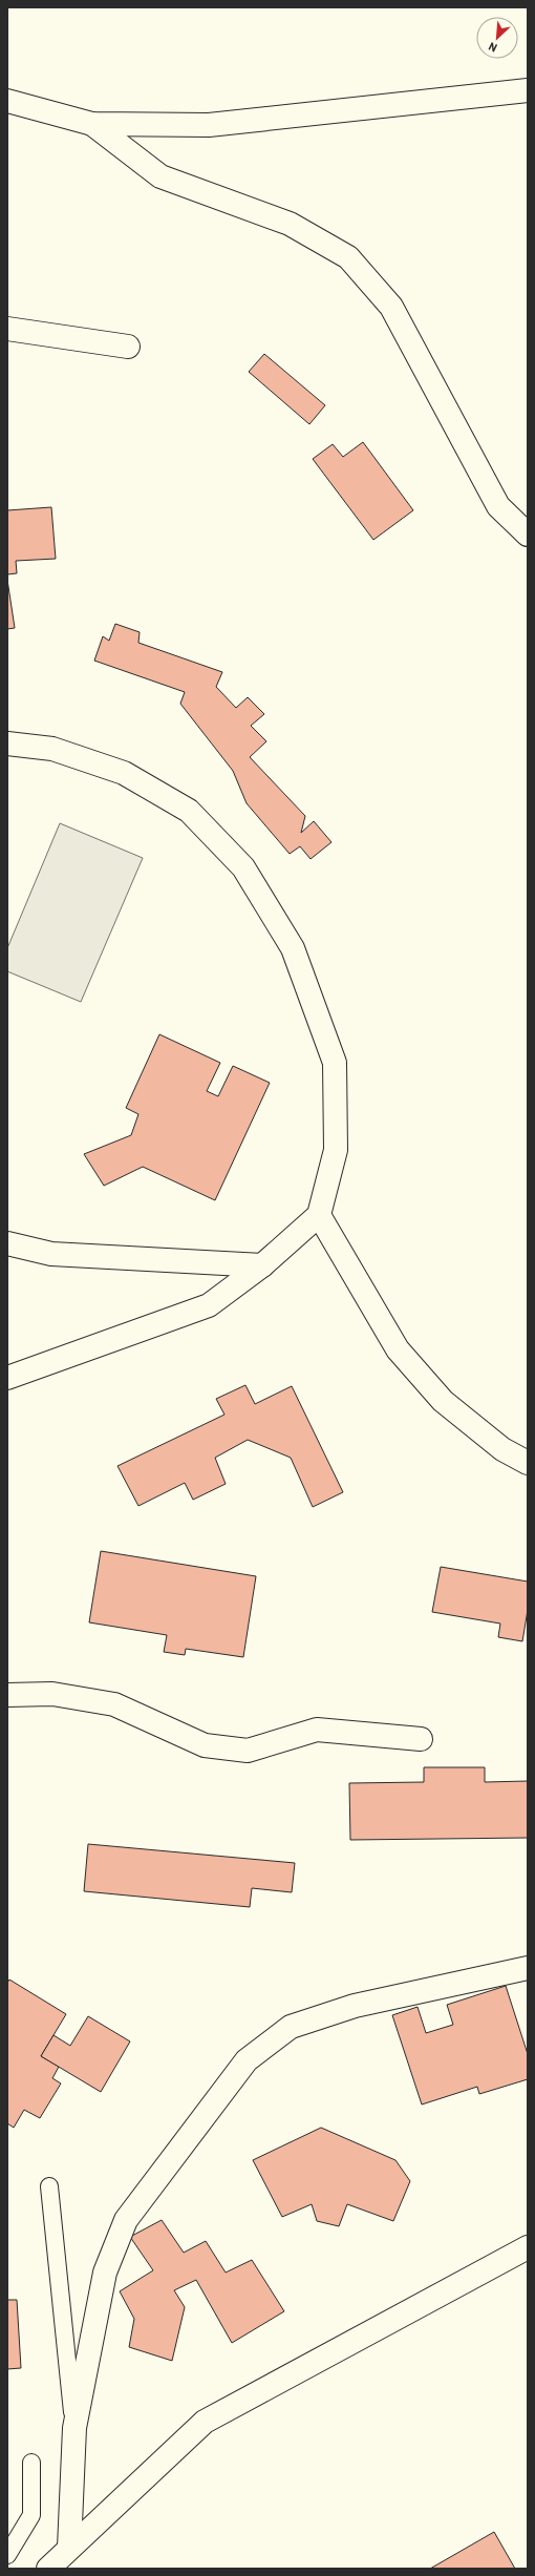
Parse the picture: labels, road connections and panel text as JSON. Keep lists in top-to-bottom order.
{
  "north": "bottom left"
}
